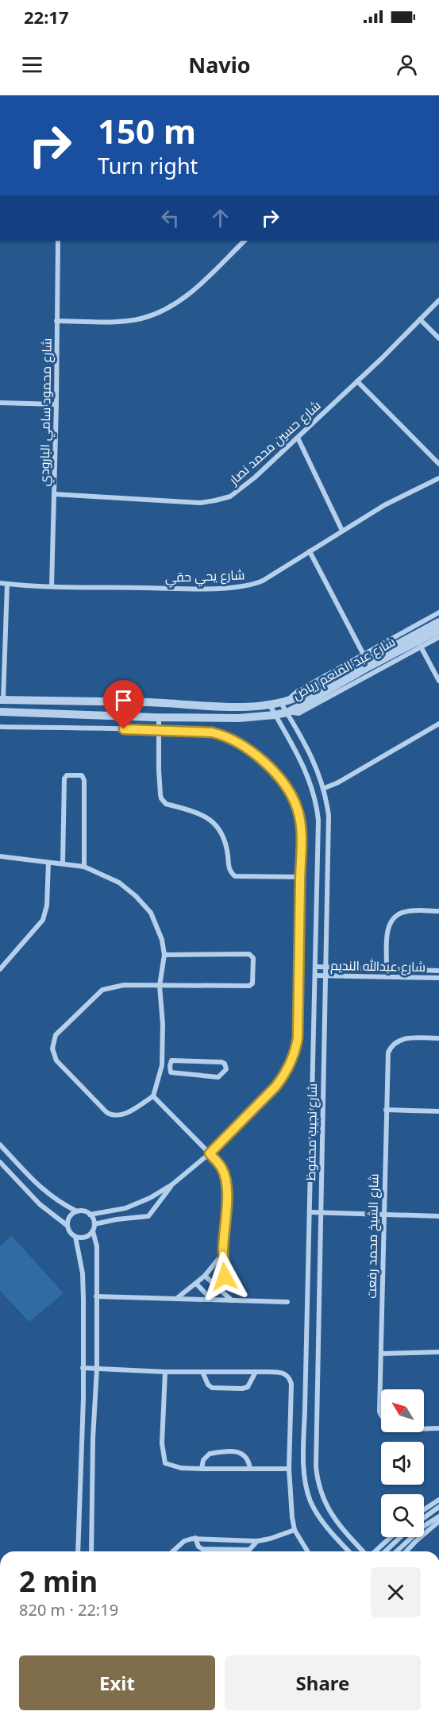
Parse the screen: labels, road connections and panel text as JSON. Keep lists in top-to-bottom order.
{
  "streets": {
    "street": [
      "شارع محمود سامي البارودي",
      "شارع حسين محمد نصار",
      "شارع يحي حقي",
      "شارع عبد المنعم رياض",
      "شارع عبدالله النديم",
      "شارع نجيب محفوظ",
      "شارع الشيخ محمد رفعت"
    ]
  },
  "crossings": [
    ["شارع محمود سامي البارودي", "شارع حسين محمد نصار"],
    ["شارع محمود سامي البارودي", "شارع يحي حقي"],
    ["شارع عبد المنعم رياض", "شارع نجيب محفوظ"],
    ["شارع عبدالله النديم", "شارع نجيب محفوظ"]
  ],
  "north": "top left",
  "page": {
    "status": "22:17",
    "header": "Navio",
    "turn": ["150 m", "Turn right"],
    "heading": ["2 min", "820 m · 22:19"],
    "buttons": ["Exit", "Share"]
  }
}
